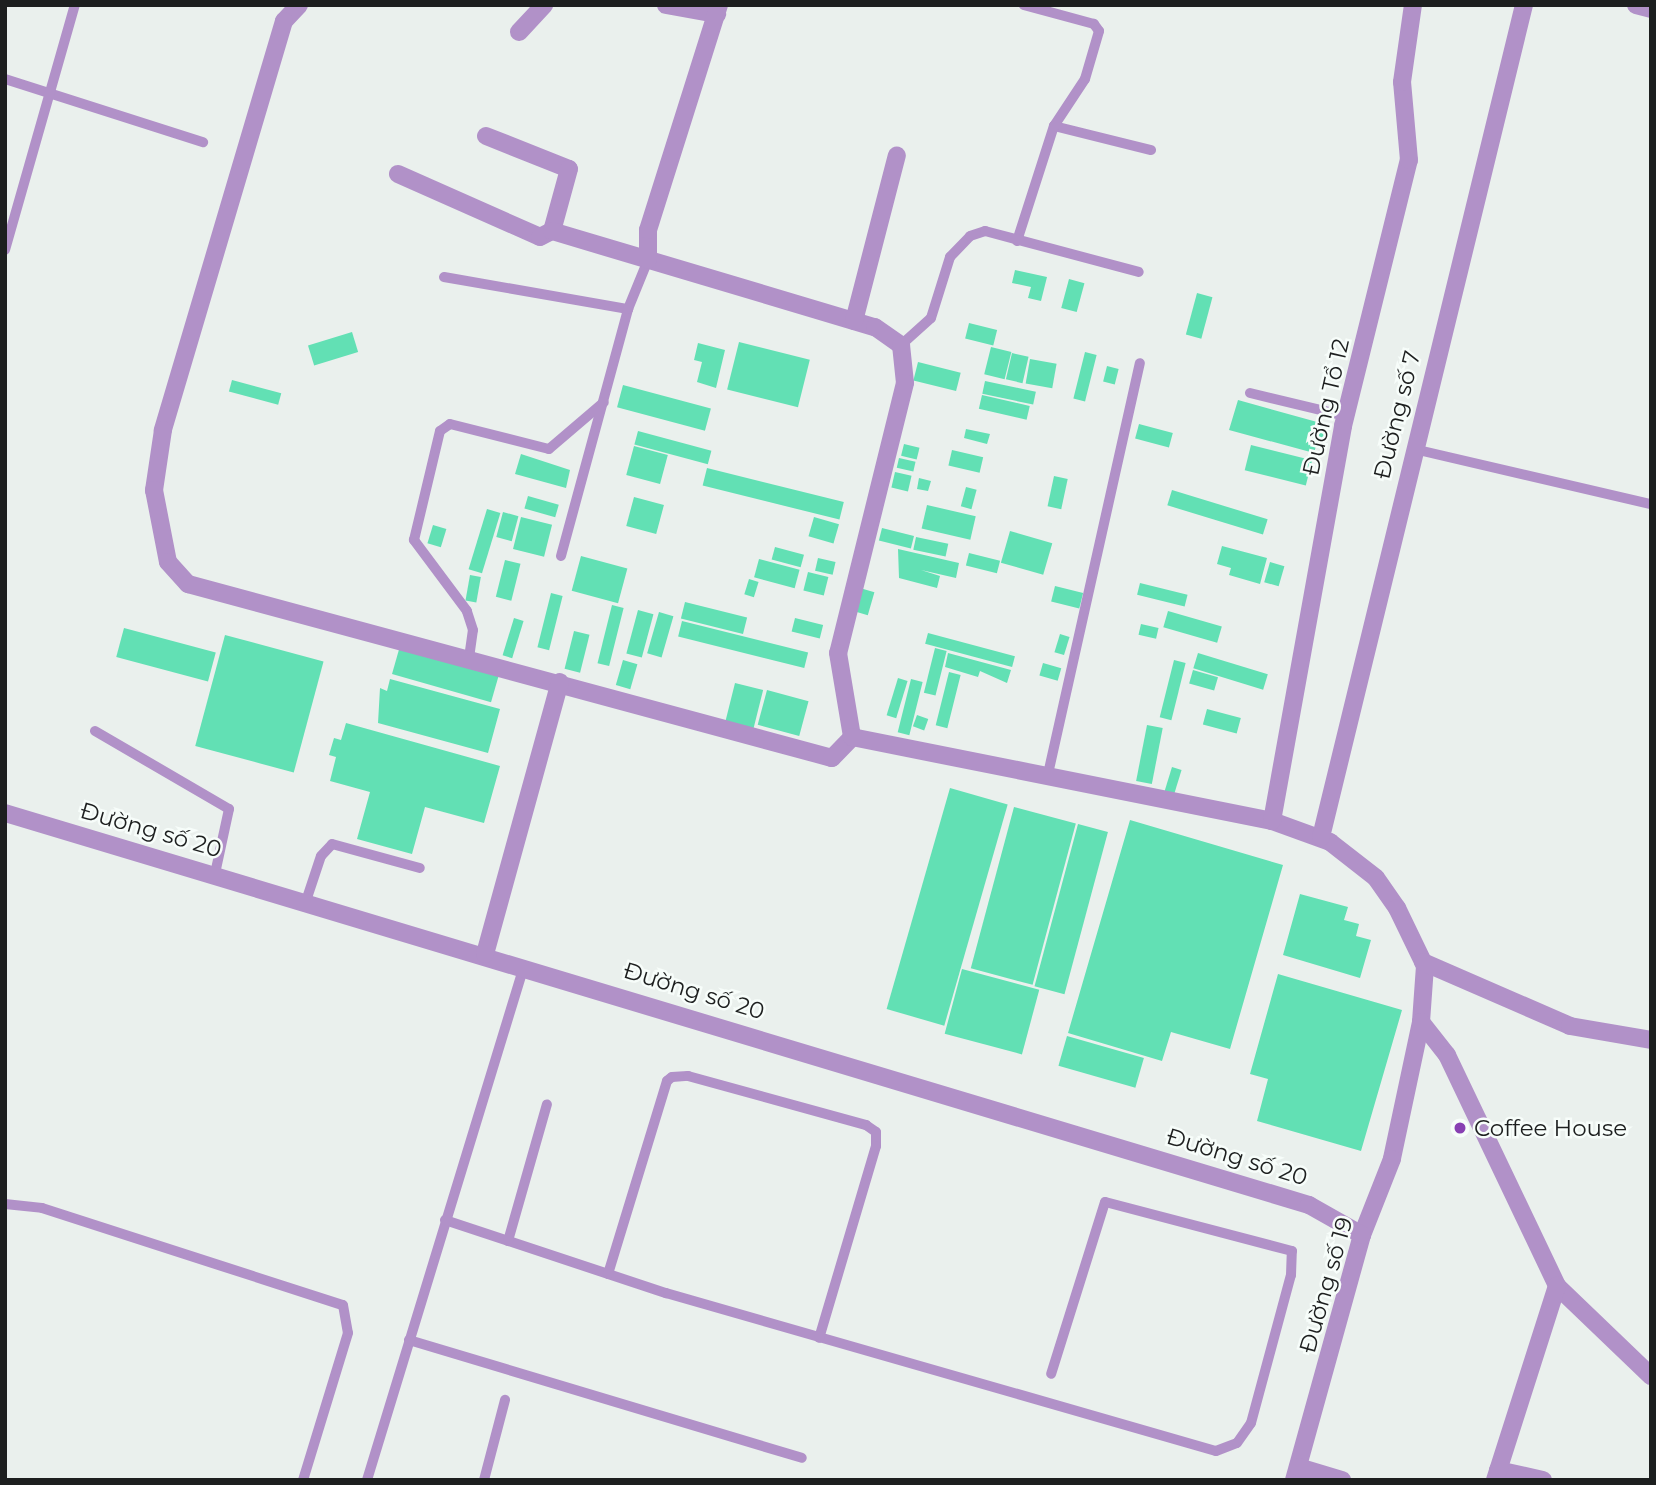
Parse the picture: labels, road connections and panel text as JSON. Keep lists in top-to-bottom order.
{
  "streets": {
    "street": [
      "Đường Tổ 12",
      "Đường số 7",
      "Đường số 20",
      "Đường số 19"
    ]
  },
  "crossings": [
    ["Đường số 20", "Đường số 19"]
  ],
  "places": ["Coffee House"]
}
